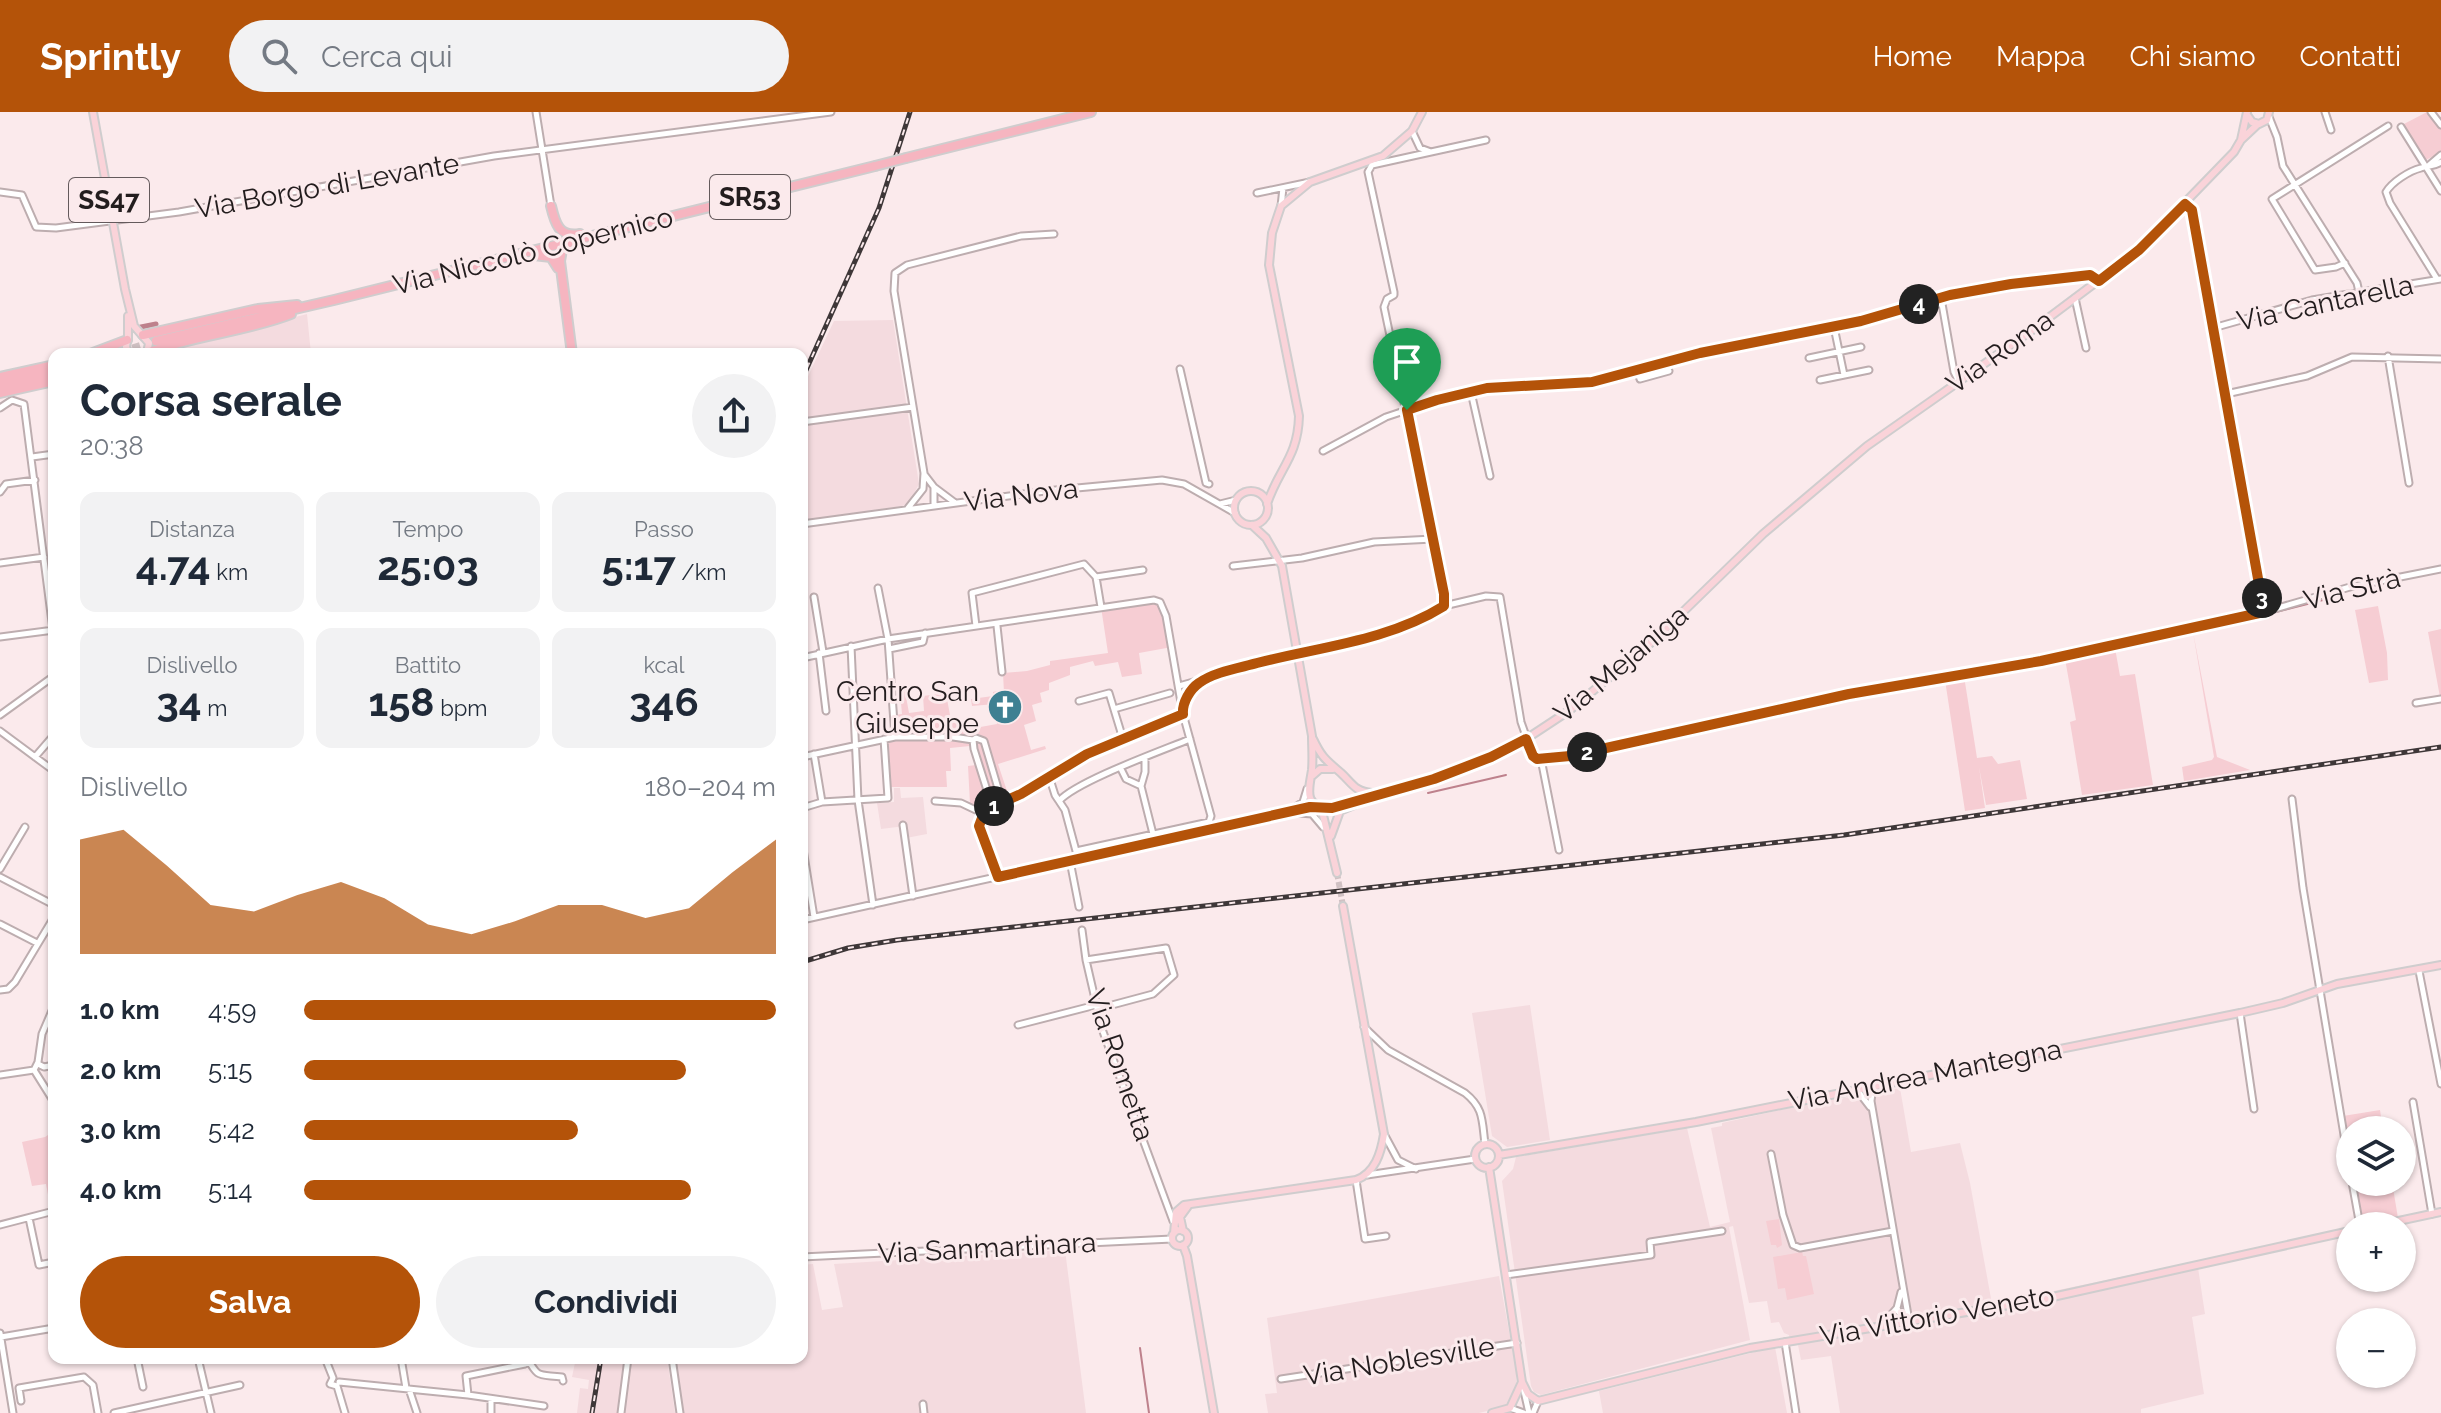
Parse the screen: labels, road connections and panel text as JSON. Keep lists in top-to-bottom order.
{
  "streets": {
    "highway": ["SR53", "Via Niccolò Copernico"],
    "main road": [
      "SS47",
      "Via Roma",
      "Via Nova",
      "Via Mejaniga",
      "Via Rometta",
      "Via Andrea Mantegna",
      "Via Vittorio Veneto",
      "Via Noblesville"
    ],
    "street": [
      "Via Borgo di Levante",
      "Via Cantarella",
      "Via Strà",
      "Via Sanmartinara"
    ]
  },
  "crossings": [
    ["Via Borgo di Levante", "SS47"],
    ["SR53", "Via Niccolò Copernico"],
    ["Via Roma", "Via Mejaniga"],
    ["Via Nova", "Via Mejaniga"],
    ["Via Rometta", "Via Sanmartinara"],
    ["Via Andrea Mantegna", "Via Noblesville"],
    ["Via Vittorio Veneto", "Via Noblesville"]
  ],
  "places": {
    "church": ["Centro San Giuseppe"]
  },
  "page": {
    "header": "Sprintly",
    "search": "Cerca qui",
    "nav": [
      "Home",
      "Mappa",
      "Chi siamo",
      "Contatti"
    ],
    "pins": [
      "4",
      "3",
      "2",
      "1"
    ],
    "heading": ["Corsa serale", "20:38"],
    "stats": [
      ["Distanza", "4.74 km"],
      ["Tempo", "25:03"],
      ["Passo", "5:17 /km"],
      ["Dislivello", "34 m"],
      ["Battito", "158 bpm"],
      ["kcal", "346"]
    ],
    "chart": ["Dislivello", "180–204 m"],
    "list": [
      {
        "name": "1.0 km",
        "note": "4:59"
      },
      {
        "name": "2.0 km",
        "note": "5:15"
      },
      {
        "name": "3.0 km",
        "note": "5:42"
      },
      {
        "name": "4.0 km",
        "note": "5:14"
      }
    ],
    "map_buttons": ["+", "−"],
    "buttons": ["Salva", "Condividi"]
  }
}
